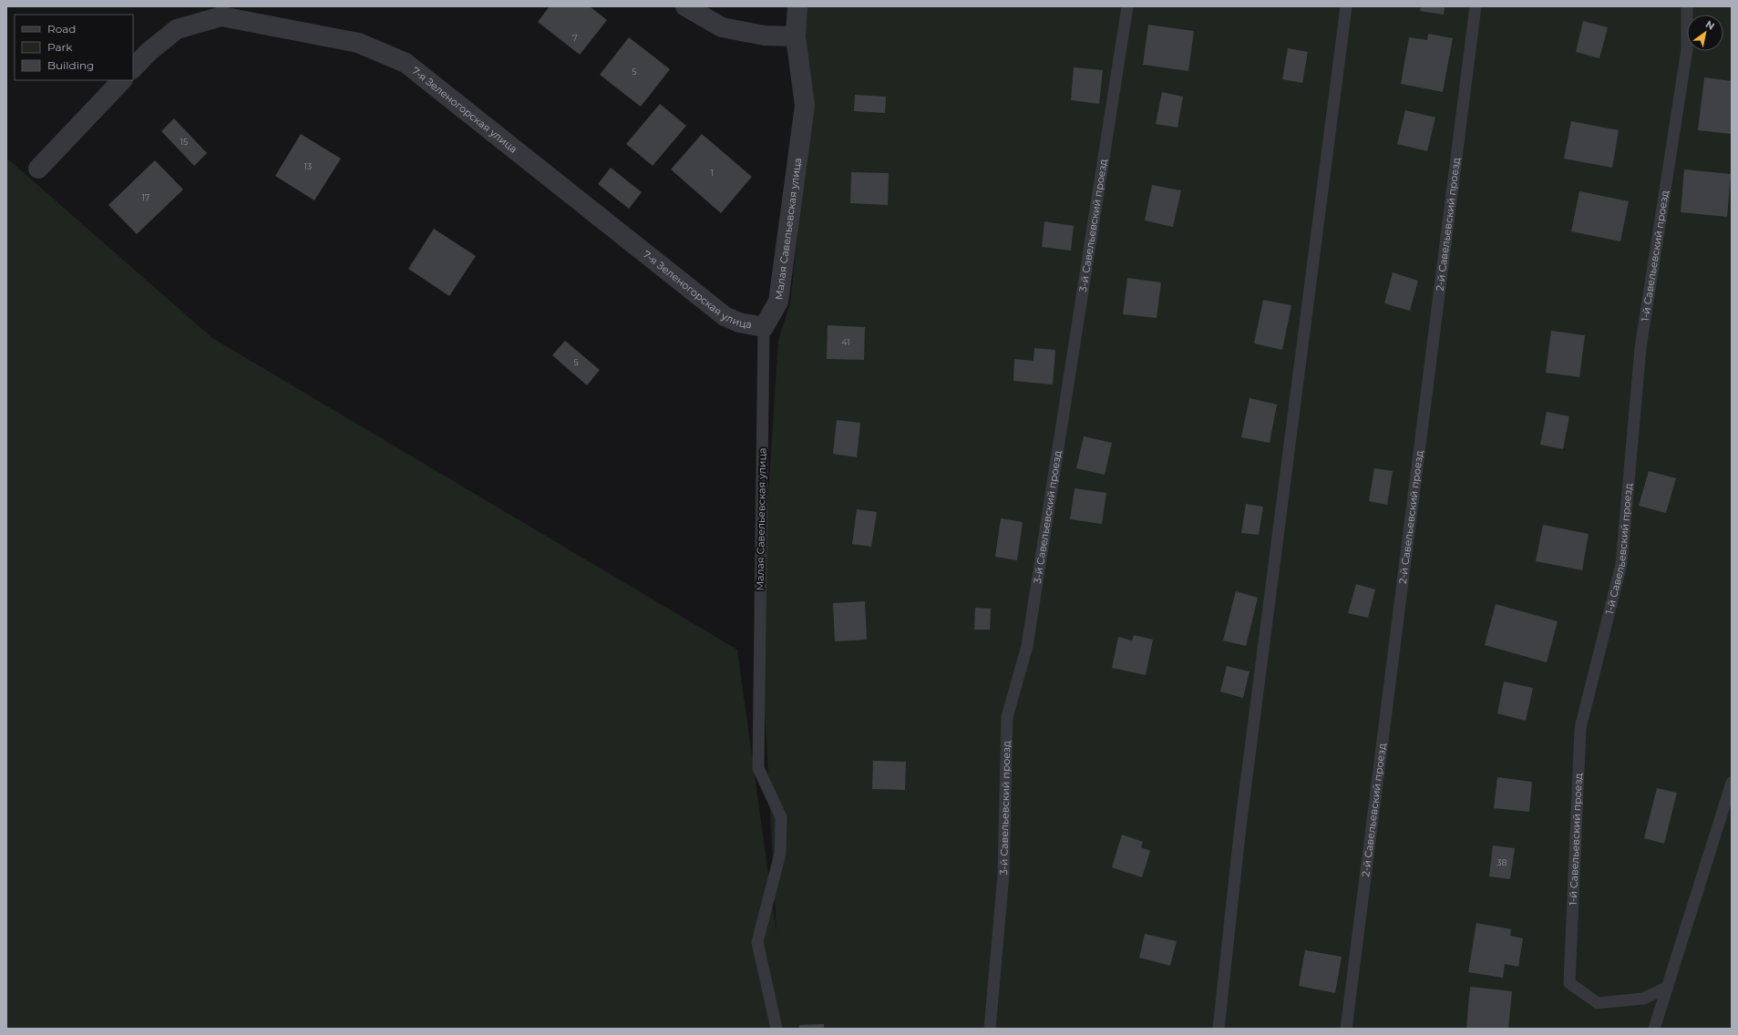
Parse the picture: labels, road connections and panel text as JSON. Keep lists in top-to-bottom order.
{
  "streets": {
    "street": ["7-я Зеленогорская улица", "Малая Савельевская улица"],
    "lane": ["3-й Савельевский проезд", "2-й Савельевский проезд", "1-й Савельевский проезд"]
  },
  "crossings": [
    ["7-я Зеленогорская улица", "Малая Савельевская улица"]
  ],
  "house_numbers": [
    "7",
    "5",
    "15",
    "13",
    "1",
    "17",
    "41",
    "5",
    "38"
  ],
  "legend": ["Road", "Park", "Building"],
  "north": "top right"
}
